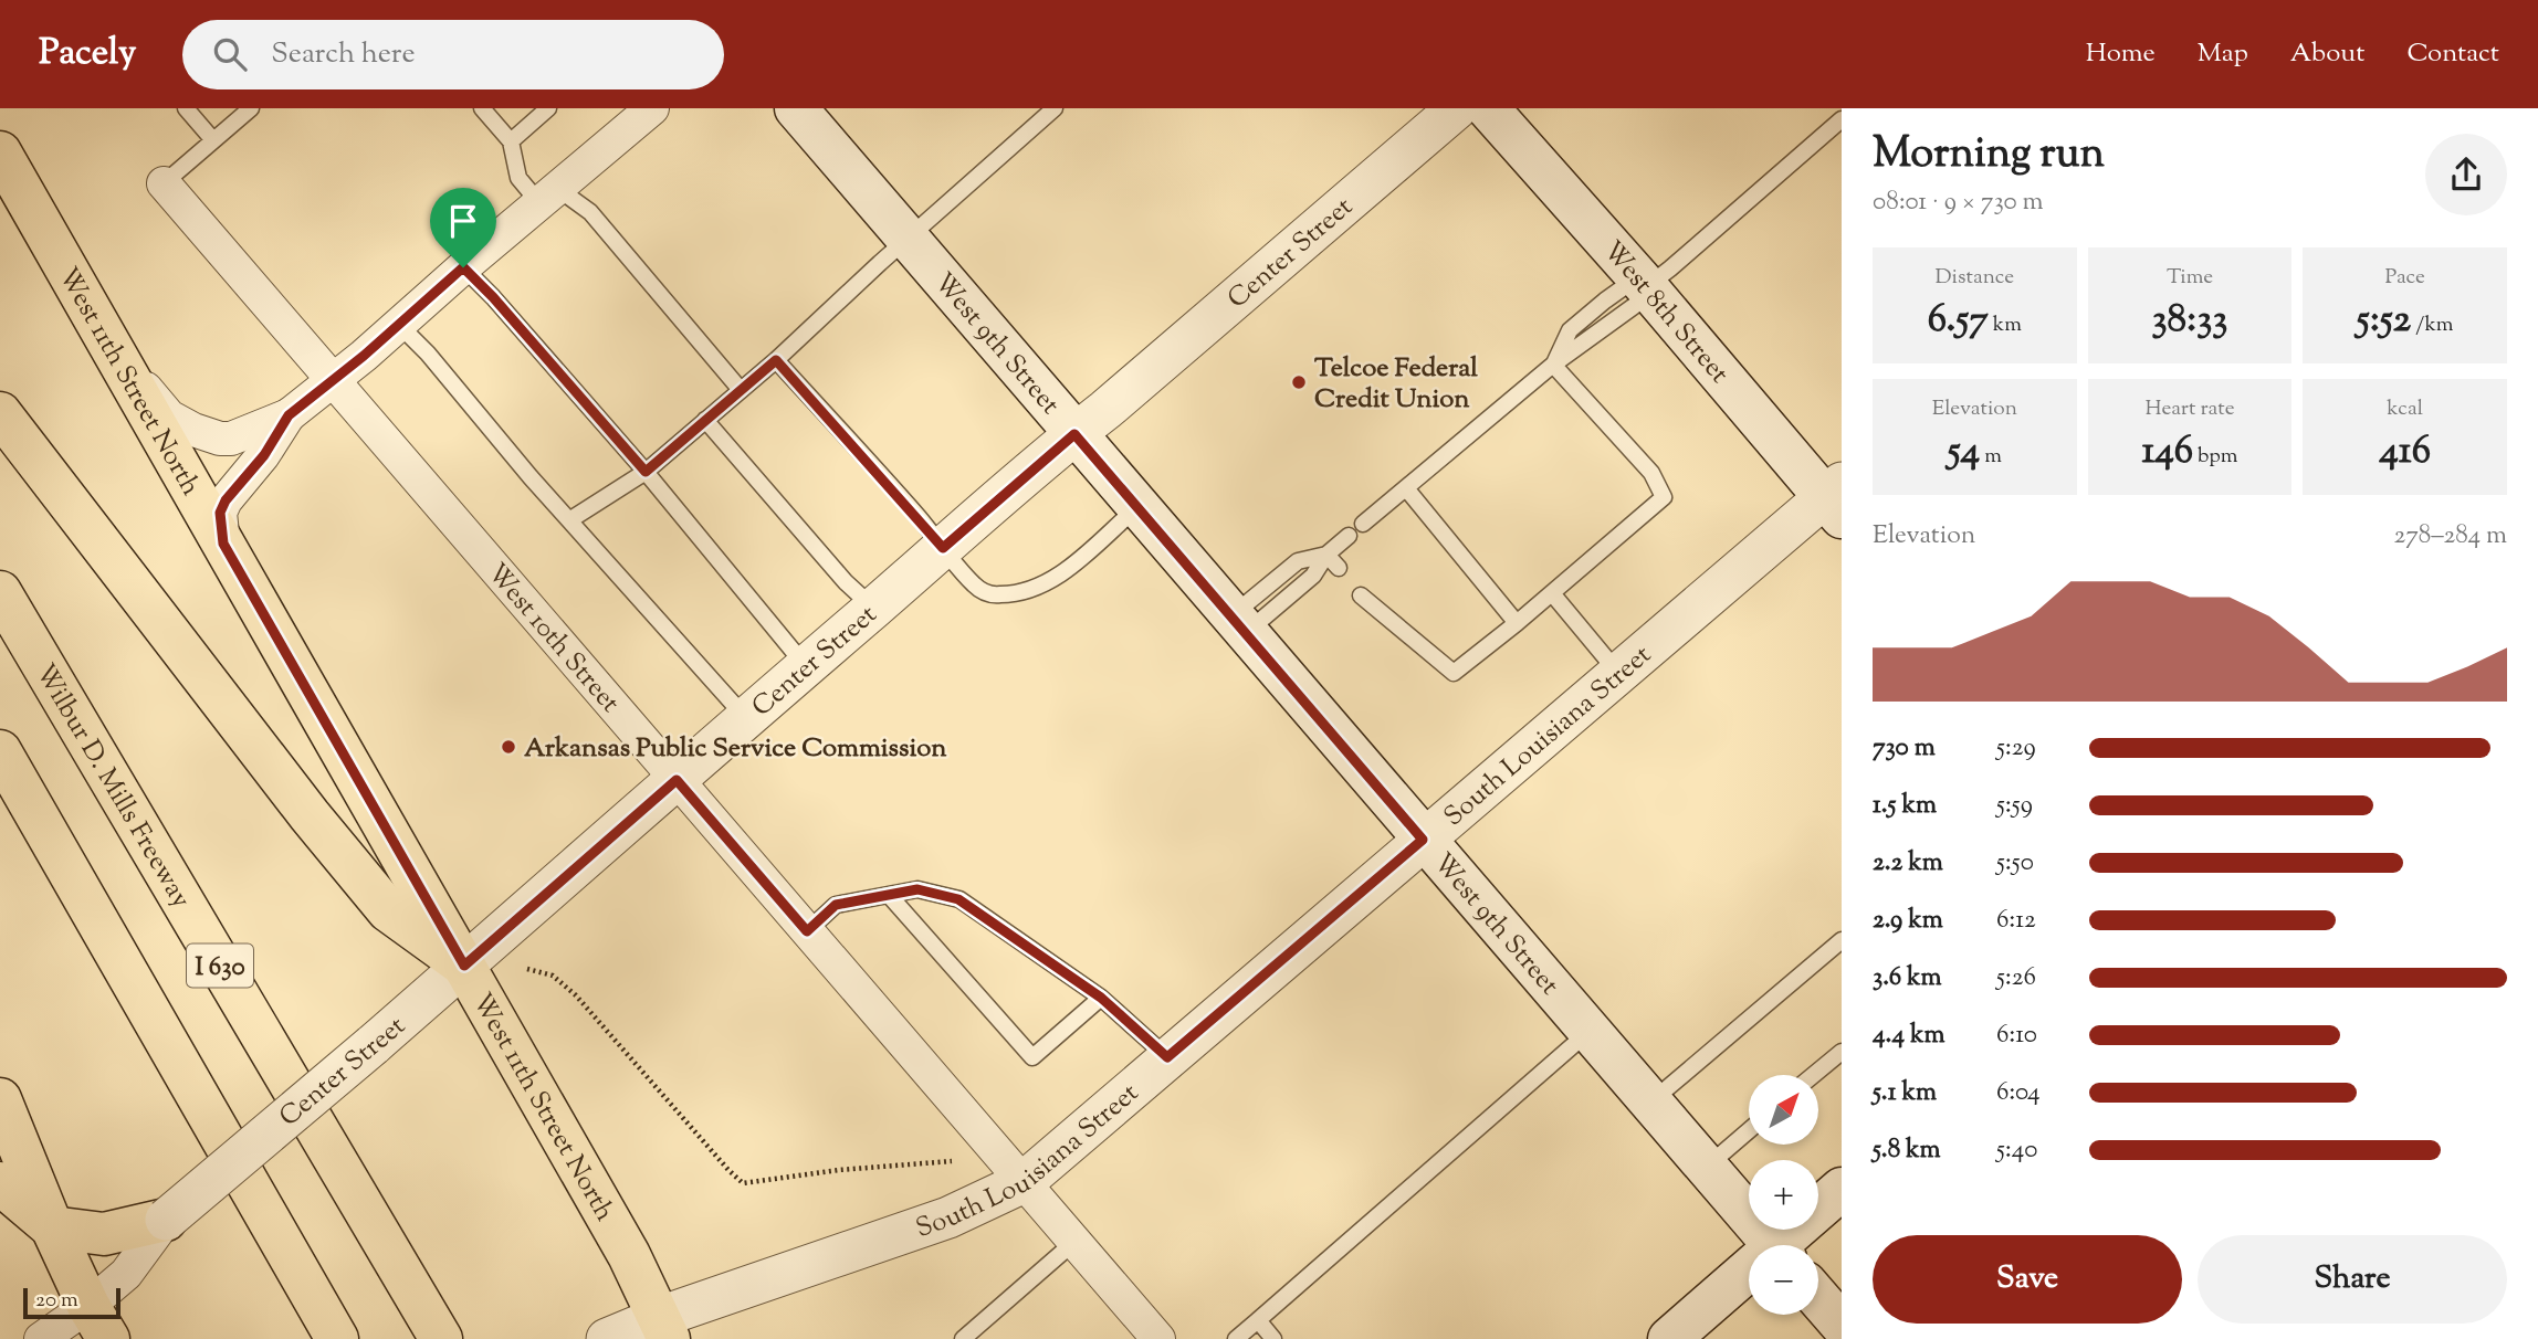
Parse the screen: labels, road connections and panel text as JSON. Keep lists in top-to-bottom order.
{
  "streets": {
    "main road": [
      "West 8th Street",
      "West 9th Street",
      "West 11th Street North",
      "Wilbur D. Mills Freeway",
      "I 630"
    ],
    "street": ["Center Street", "West 10th Street", "South Louisiana Street"]
  },
  "crossings": [
    ["Center Street", "West 9th Street"],
    ["Center Street", "West 11th Street North"],
    ["Center Street", "West 10th Street"],
    ["West 8th Street", "South Louisiana Street"],
    ["West 9th Street", "South Louisiana Street"],
    ["West 11th Street North", "South Louisiana Street"],
    ["West 10th Street", "South Louisiana Street"]
  ],
  "places": ["Telcoe Federal Credit Union", "Arkansas Public Service Commission"],
  "scale_bar": "20 m",
  "north": "top right",
  "page": {
    "header": "Pacely",
    "search": "Search here",
    "nav": [
      "Home",
      "Map",
      "About",
      "Contact"
    ],
    "heading": ["Morning run", "08:01 · 9 × 730 m"],
    "stats": [
      ["Distance", "6.57 km"],
      ["Time", "38:33"],
      ["Pace", "5:52 /km"],
      ["Elevation", "54 m"],
      ["Heart rate", "146 bpm"],
      ["kcal", "416"]
    ],
    "chart": ["Elevation", "278–284 m"],
    "list": [
      {
        "name": "730 m",
        "note": "5:29"
      },
      {
        "name": "1.5 km",
        "note": "5:59"
      },
      {
        "name": "2.2 km",
        "note": "5:50"
      },
      {
        "name": "2.9 km",
        "note": "6:12"
      },
      {
        "name": "3.6 km",
        "note": "5:26"
      },
      {
        "name": "4.4 km",
        "note": "6:10"
      },
      {
        "name": "5.1 km",
        "note": "6:04"
      },
      {
        "name": "5.8 km",
        "note": "5:40"
      }
    ],
    "map_buttons": ["+", "−"],
    "buttons": ["Save", "Share"],
    "scale": "20 m"
  }
}
